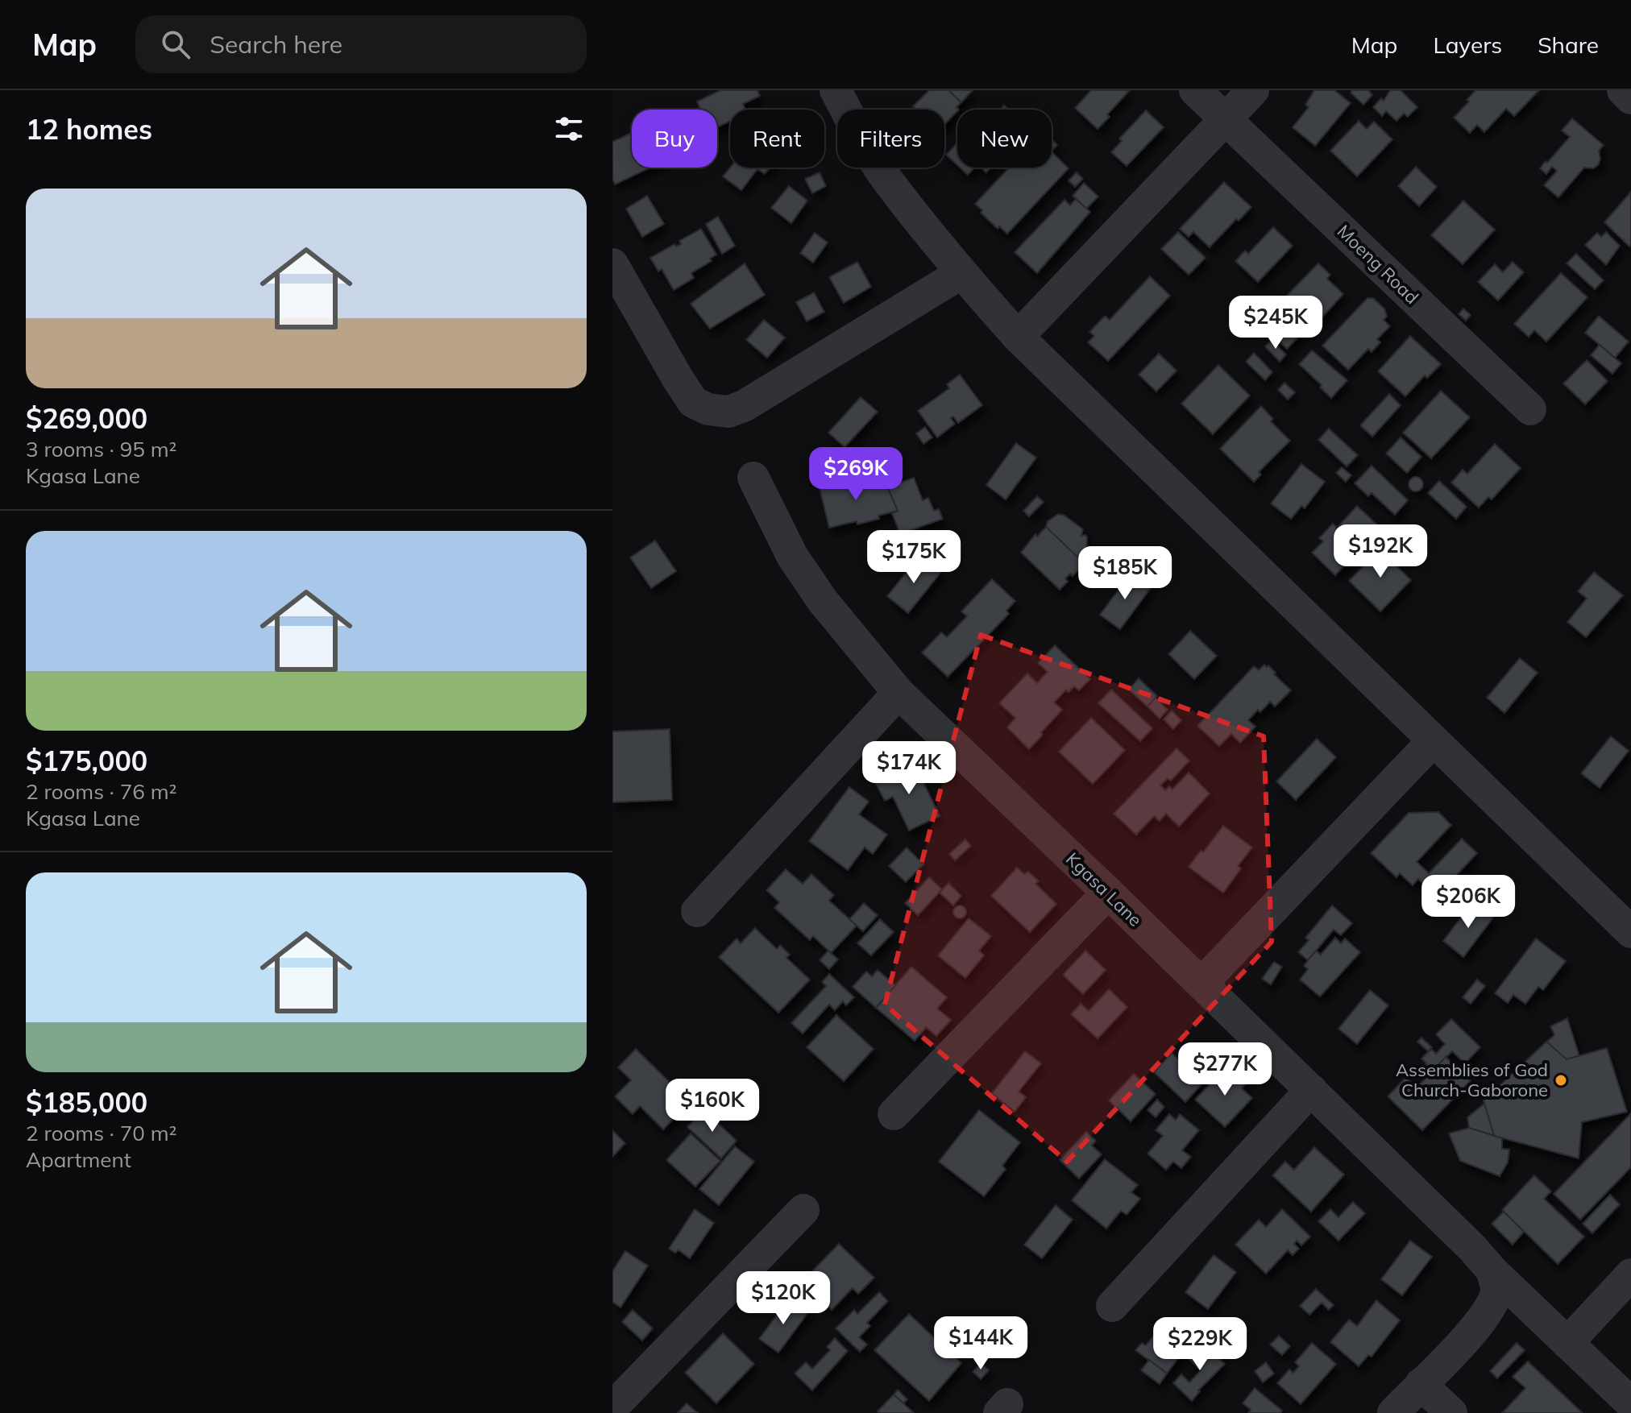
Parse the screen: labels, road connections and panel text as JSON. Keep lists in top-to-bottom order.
{
  "streets": {
    "street": ["Moeng Road", "Kgasa Lane"]
  },
  "places": ["Assemblies of God Church-Gaborone"],
  "page": {
    "header": "Map",
    "search": "Search here",
    "nav": ["Map", "Layers", "Share"],
    "heading": "12 homes",
    "chip": [
      "Buy",
      "Rent",
      "Filters",
      "New"
    ],
    "list": [
      {
        "name": "$269,000",
        "note": "3 rooms · 95 m² · Kgasa Lane"
      },
      {
        "name": "$175,000",
        "note": "2 rooms · 76 m² · Kgasa Lane"
      },
      {
        "name": "$185,000",
        "note": "2 rooms · 70 m² · Apartment"
      }
    ],
    "price": [
      "$245K",
      "$269K",
      "$192K",
      "$175K",
      "$185K",
      "$174K",
      "$206K",
      "$277K",
      "$160K",
      "$120K",
      "$144K",
      "$229K"
    ]
  }
}
